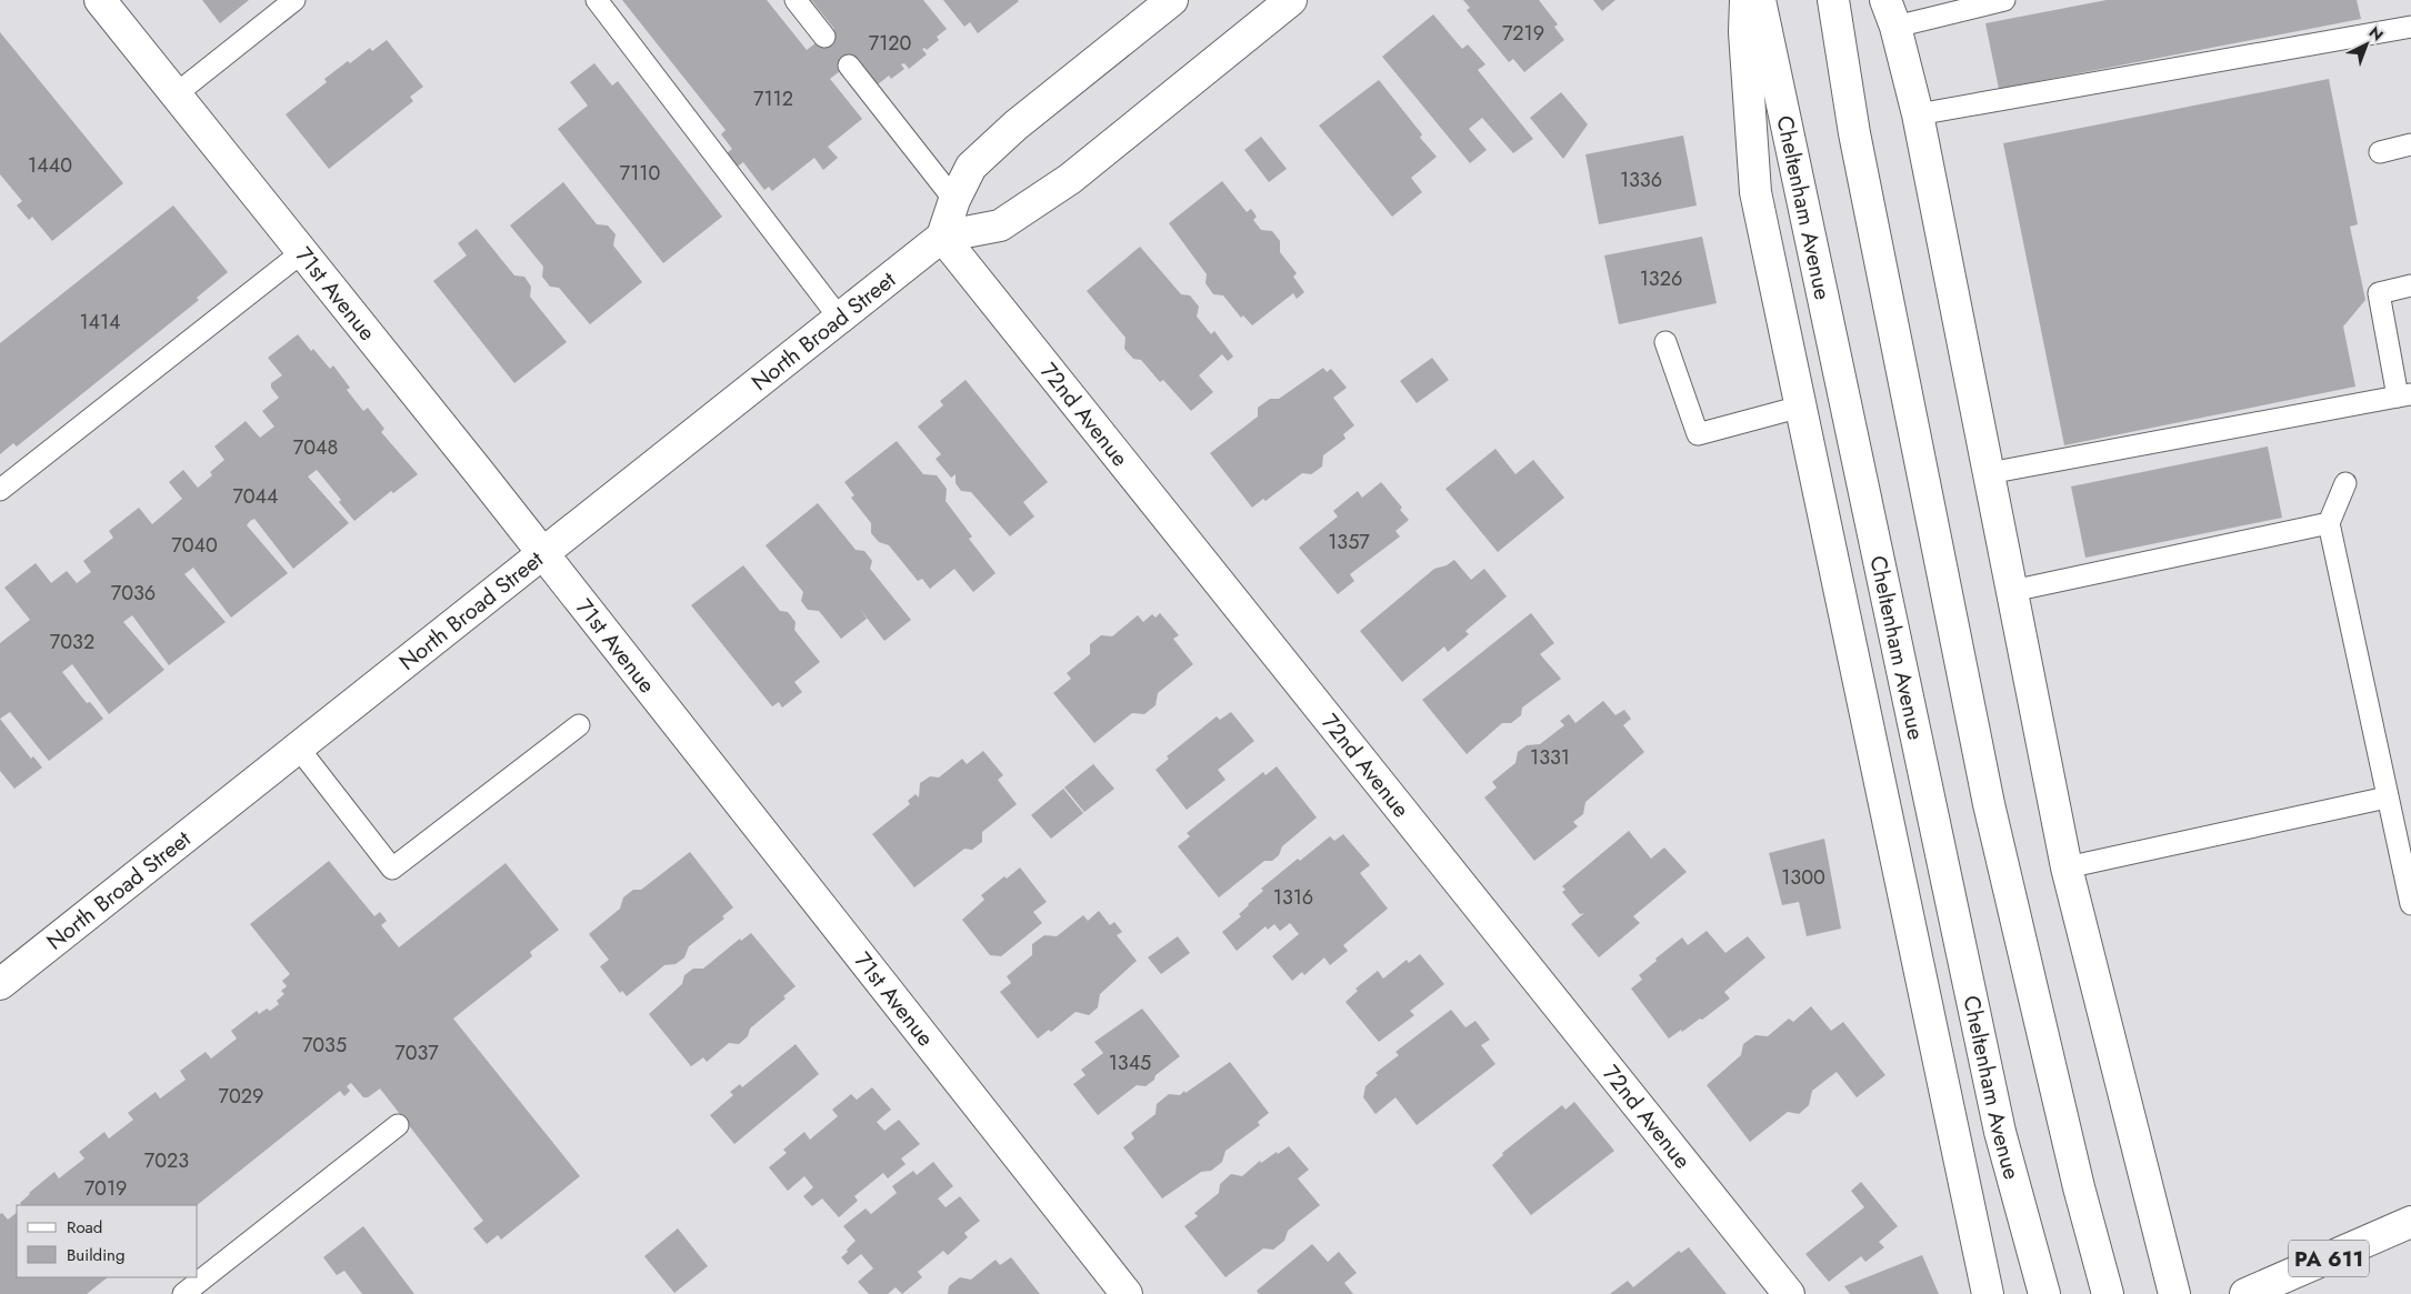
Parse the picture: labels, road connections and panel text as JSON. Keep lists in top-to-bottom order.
{
  "streets": {
    "main road": [
      "Cheltenham Avenue",
      "71st Avenue",
      "North Broad Street",
      "72nd Avenue",
      "PA 611"
    ]
  },
  "crossings": [
    ["71st Avenue", "North Broad Street"],
    ["North Broad Street", "72nd Avenue"]
  ],
  "house_numbers": [
    "7219",
    "7120",
    "7112",
    "1440",
    "7110",
    "1336",
    "1326",
    "1414",
    "7048",
    "7044",
    "1357",
    "7040",
    "7036",
    "7032",
    "1331",
    "1300",
    "1316",
    "7035",
    "7037",
    "1345",
    "7029",
    "7023",
    "7019"
  ],
  "legend": ["Road", "Building"],
  "north": "top right"
}
